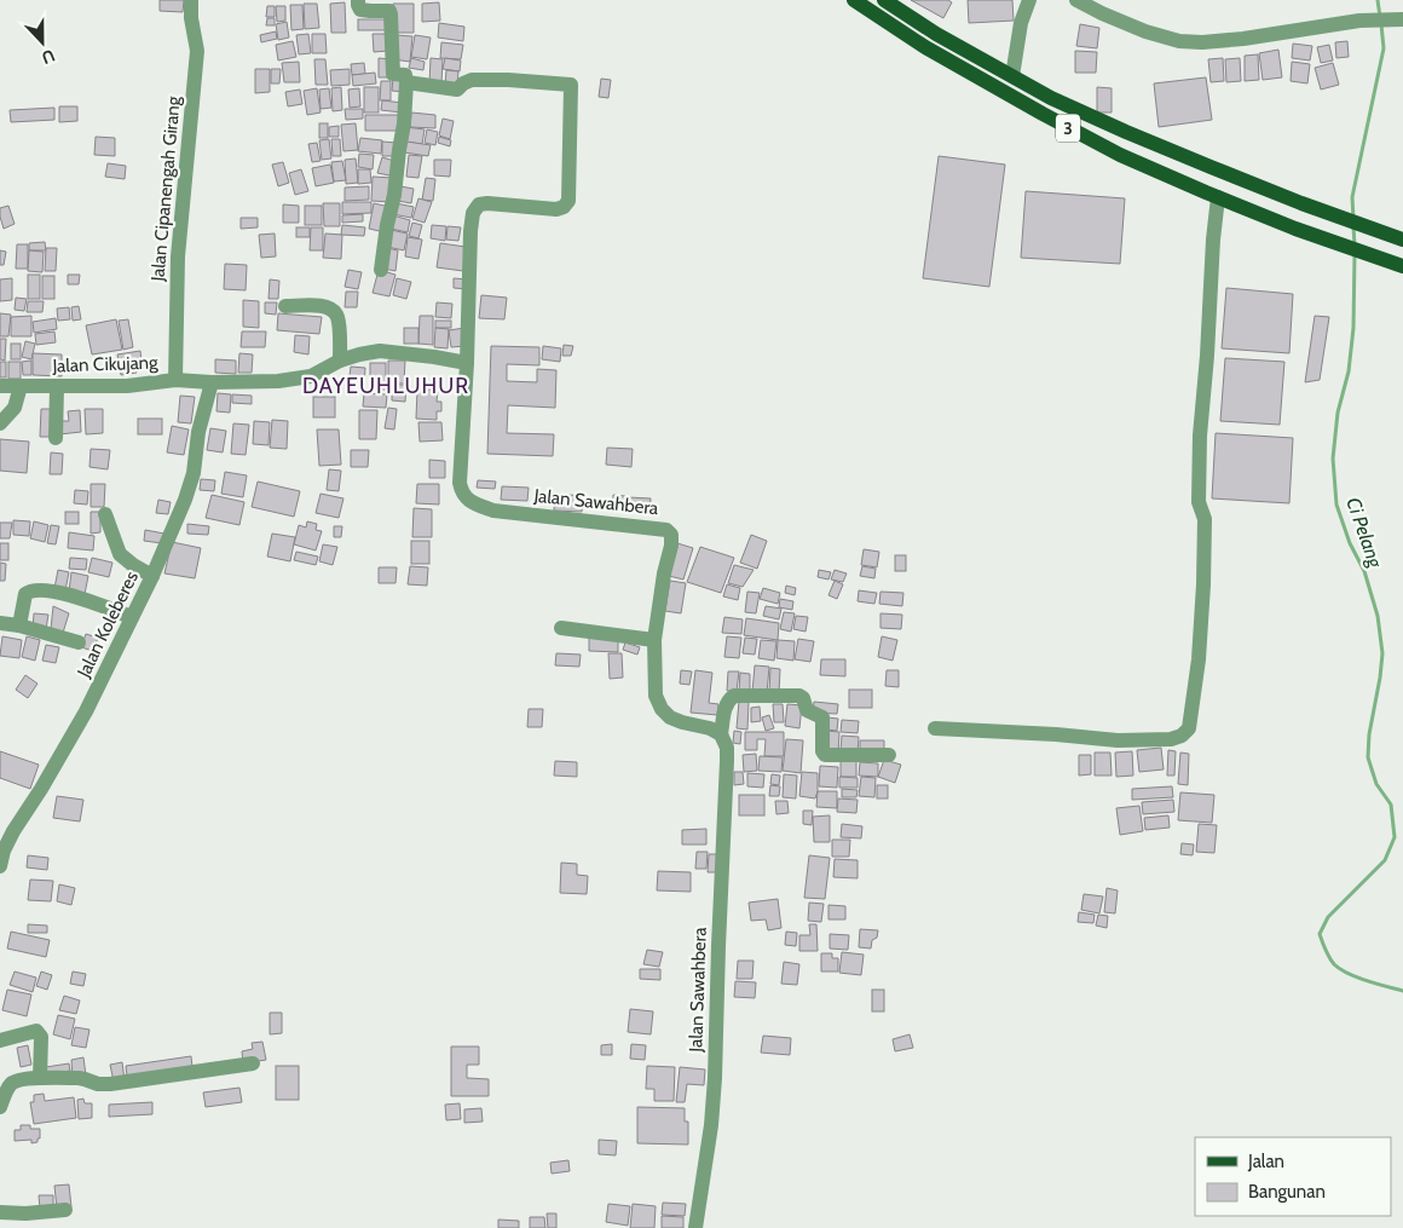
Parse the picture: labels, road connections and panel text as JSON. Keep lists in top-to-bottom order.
{
  "streets": {
    "main road": ["3"],
    "street": [
      "Jalan Cipanengah Girang",
      "Jalan Cikujang",
      "Jalan Sawahbera",
      "Jalan Koleberes"
    ]
  },
  "crossings": [
    ["Jalan Cipanengah Girang", "Jalan Cikujang"],
    ["Jalan Cikujang", "Jalan Koleberes"]
  ],
  "districts": ["DAYEUHLUHUR"],
  "water": ["Ci Pelang"],
  "legend": ["Jalan", "Bangunan"],
  "north": "bottom"
}
